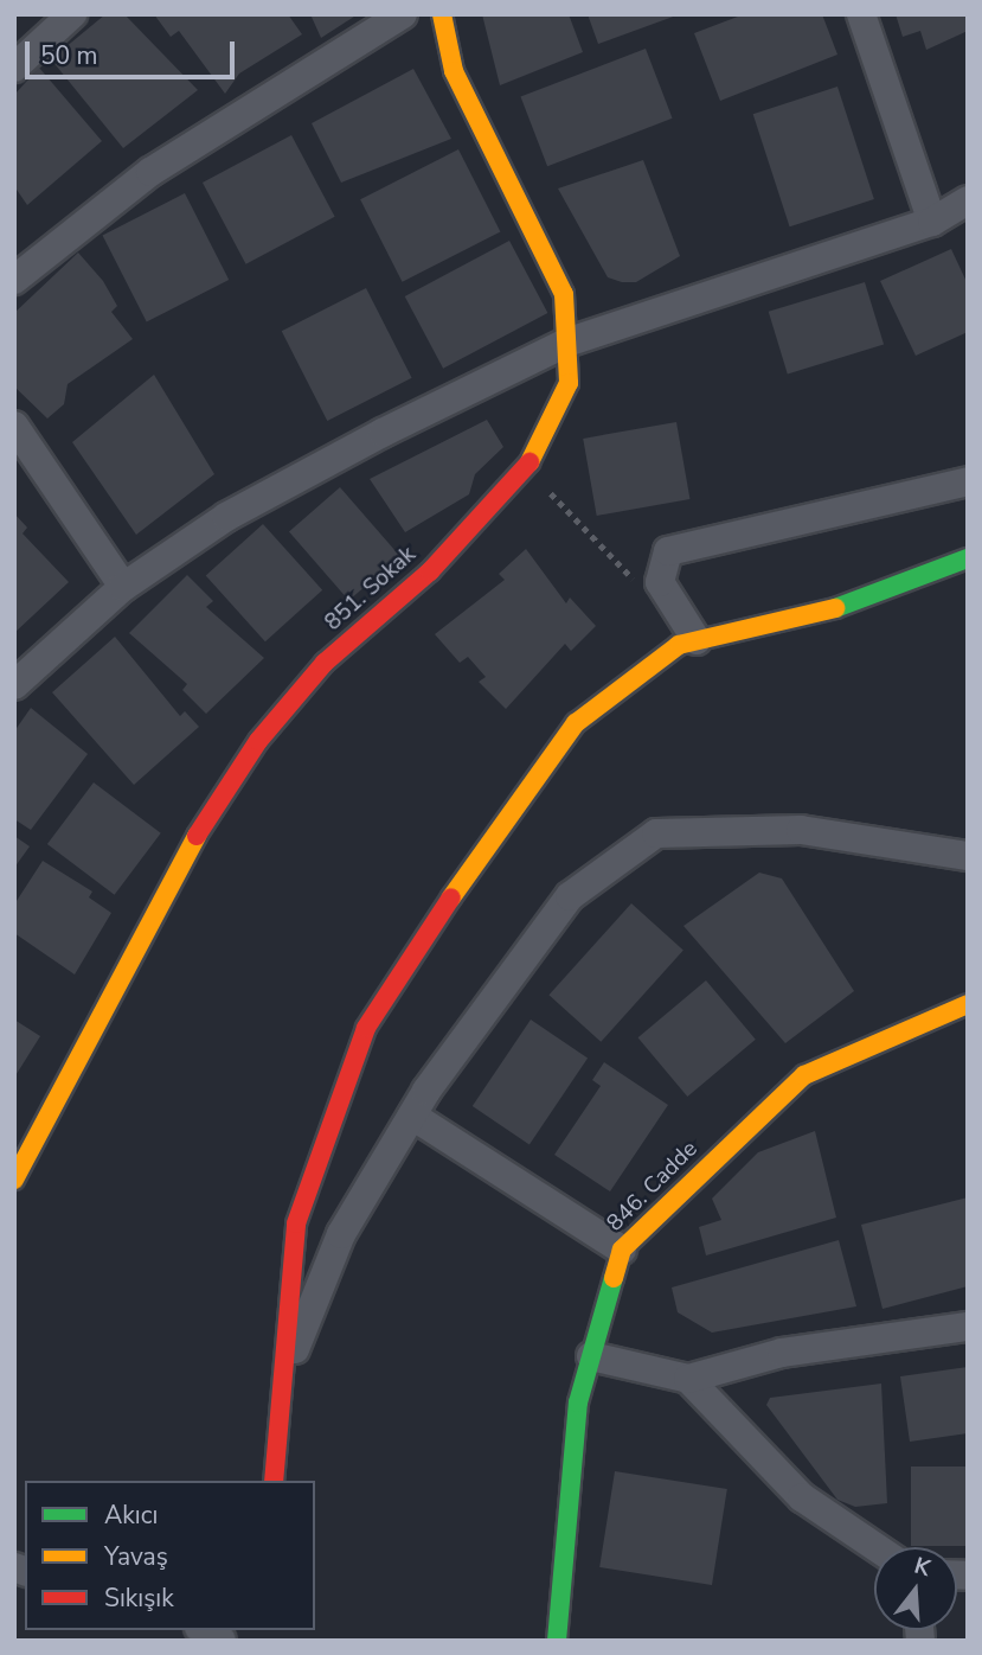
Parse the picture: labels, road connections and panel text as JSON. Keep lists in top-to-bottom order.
{
  "streets": {
    "street": ["851. Sokak", "846. Cadde"]
  },
  "legend": ["Akıcı", "Yavaş", "Sıkışık"],
  "scale_bar": "50 m",
  "north": "top"
}
